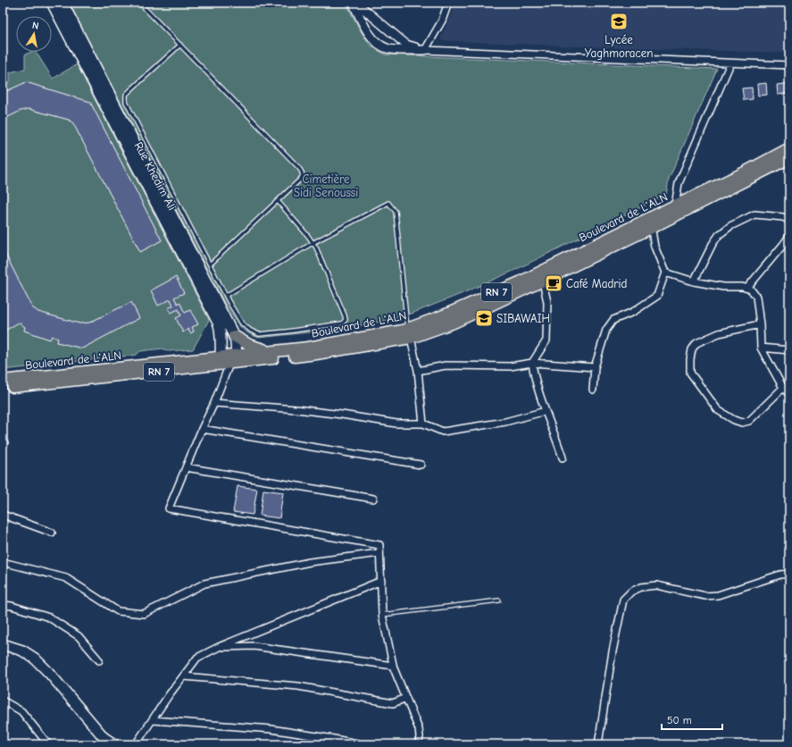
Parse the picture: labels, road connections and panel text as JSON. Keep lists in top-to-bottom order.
{
  "streets": {
    "main road": ["Rue Khedim Ali", "Boulevard de L'ALN", "RN 7"]
  },
  "crossings": [
    ["Rue Khedim Ali", "Boulevard de L'ALN"]
  ],
  "parks": ["Cimetière Sidi Senoussi"],
  "places": {
    "school or university": ["Lycée Yaghmoracen", "SIBAWAIH"],
    "cafe": ["Café Madrid"]
  },
  "scale_bar": "50 m",
  "north": "top"
}
